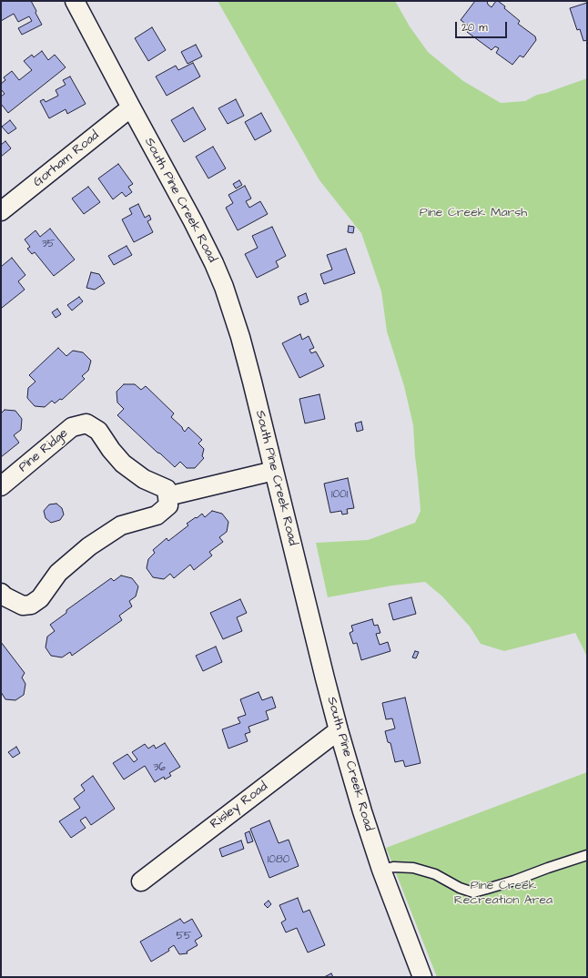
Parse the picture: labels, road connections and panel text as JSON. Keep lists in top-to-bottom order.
{
  "streets": {
    "street": [
      "Gorham Road",
      "South Pine Creek Road",
      "Pine Ridge",
      "Risley Road"
    ]
  },
  "crossings": [
    ["Gorham Road", "South Pine Creek Road"],
    ["South Pine Creek Road", "Risley Road"]
  ],
  "parks": ["Pine Creek Marsh", "Pine Creek Recreation Area"],
  "house_numbers": [
    "35",
    "1001",
    "36",
    "1080",
    "55"
  ],
  "scale_bar": "20 m"
}
